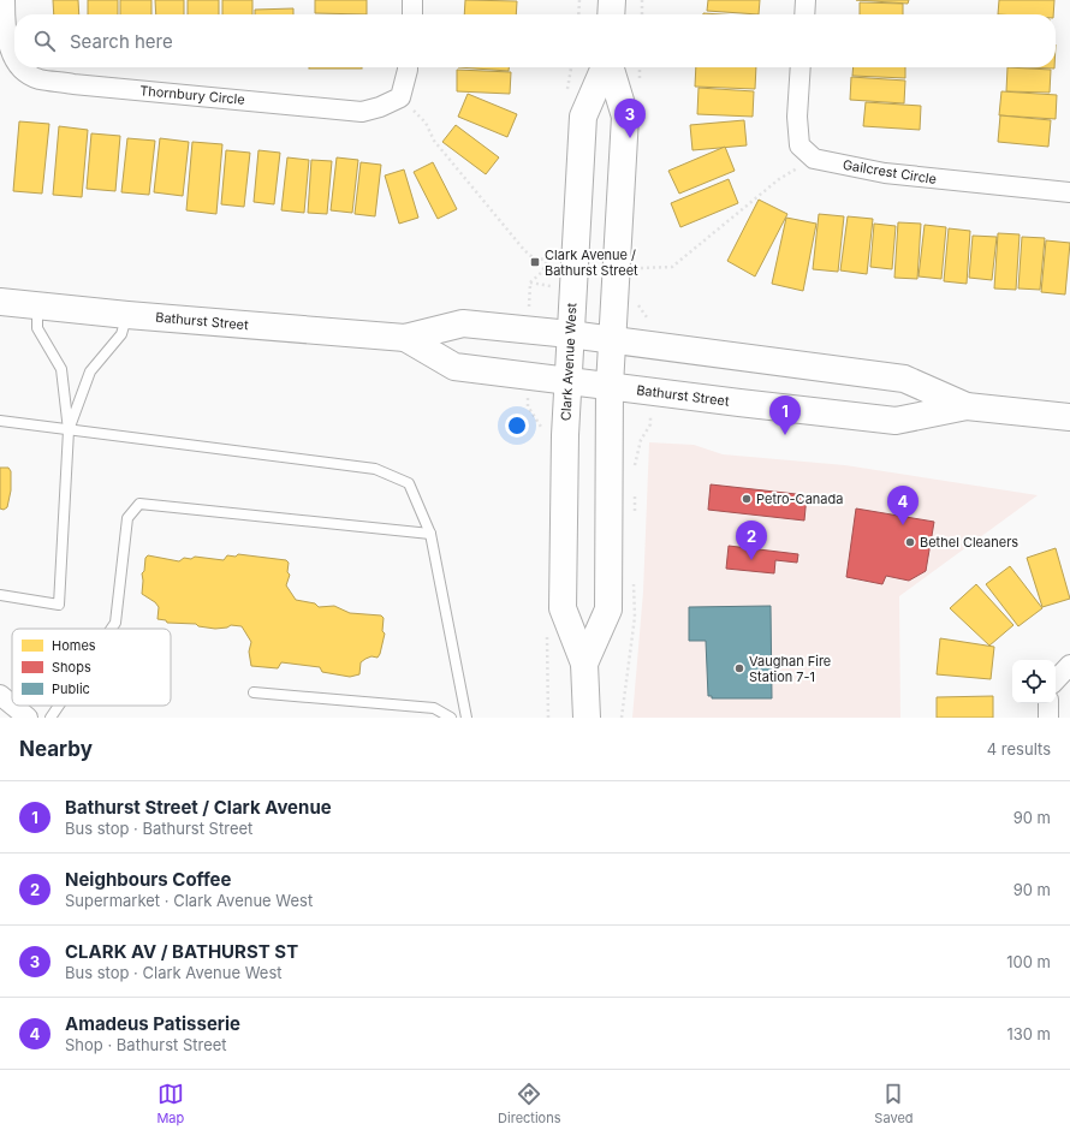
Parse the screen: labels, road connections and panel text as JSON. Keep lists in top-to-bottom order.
{
  "streets": {
    "main road": ["Bathurst Street", "Clark Avenue West"],
    "street": ["Thornbury Circle", "Gailcrest Circle"]
  },
  "crossings": [
    ["Bathurst Street", "Clark Avenue West"]
  ],
  "places": {
    "transit": ["Clark Avenue / Bathurst Street"],
    "other": ["Petro-Canada", "Bethel Cleaners", "Vaughan Fire Station 7-1"]
  },
  "legend": ["Homes", "Shops", "Public"],
  "page": {
    "search": "Search here",
    "pins": [
      "3",
      "1",
      "4",
      "2"
    ],
    "heading": ["Nearby", "4 results"],
    "list": [
      {
        "mark": "1",
        "name": "Bathurst Street / Clark Avenue",
        "note": "Bus stop · Bathurst Street",
        "value": "90 m"
      },
      {
        "mark": "2",
        "name": "Neighbours Coffee",
        "note": "Supermarket · Clark Avenue West",
        "value": "90 m"
      },
      {
        "mark": "3",
        "name": "CLARK AV / BATHURST ST",
        "note": "Bus stop · Clark Avenue West",
        "value": "100 m"
      },
      {
        "mark": "4",
        "name": "Amadeus Patisserie",
        "note": "Shop · Bathurst Street",
        "value": "130 m"
      }
    ],
    "nav": ["Map", "Directions", "Saved"]
  }
}
